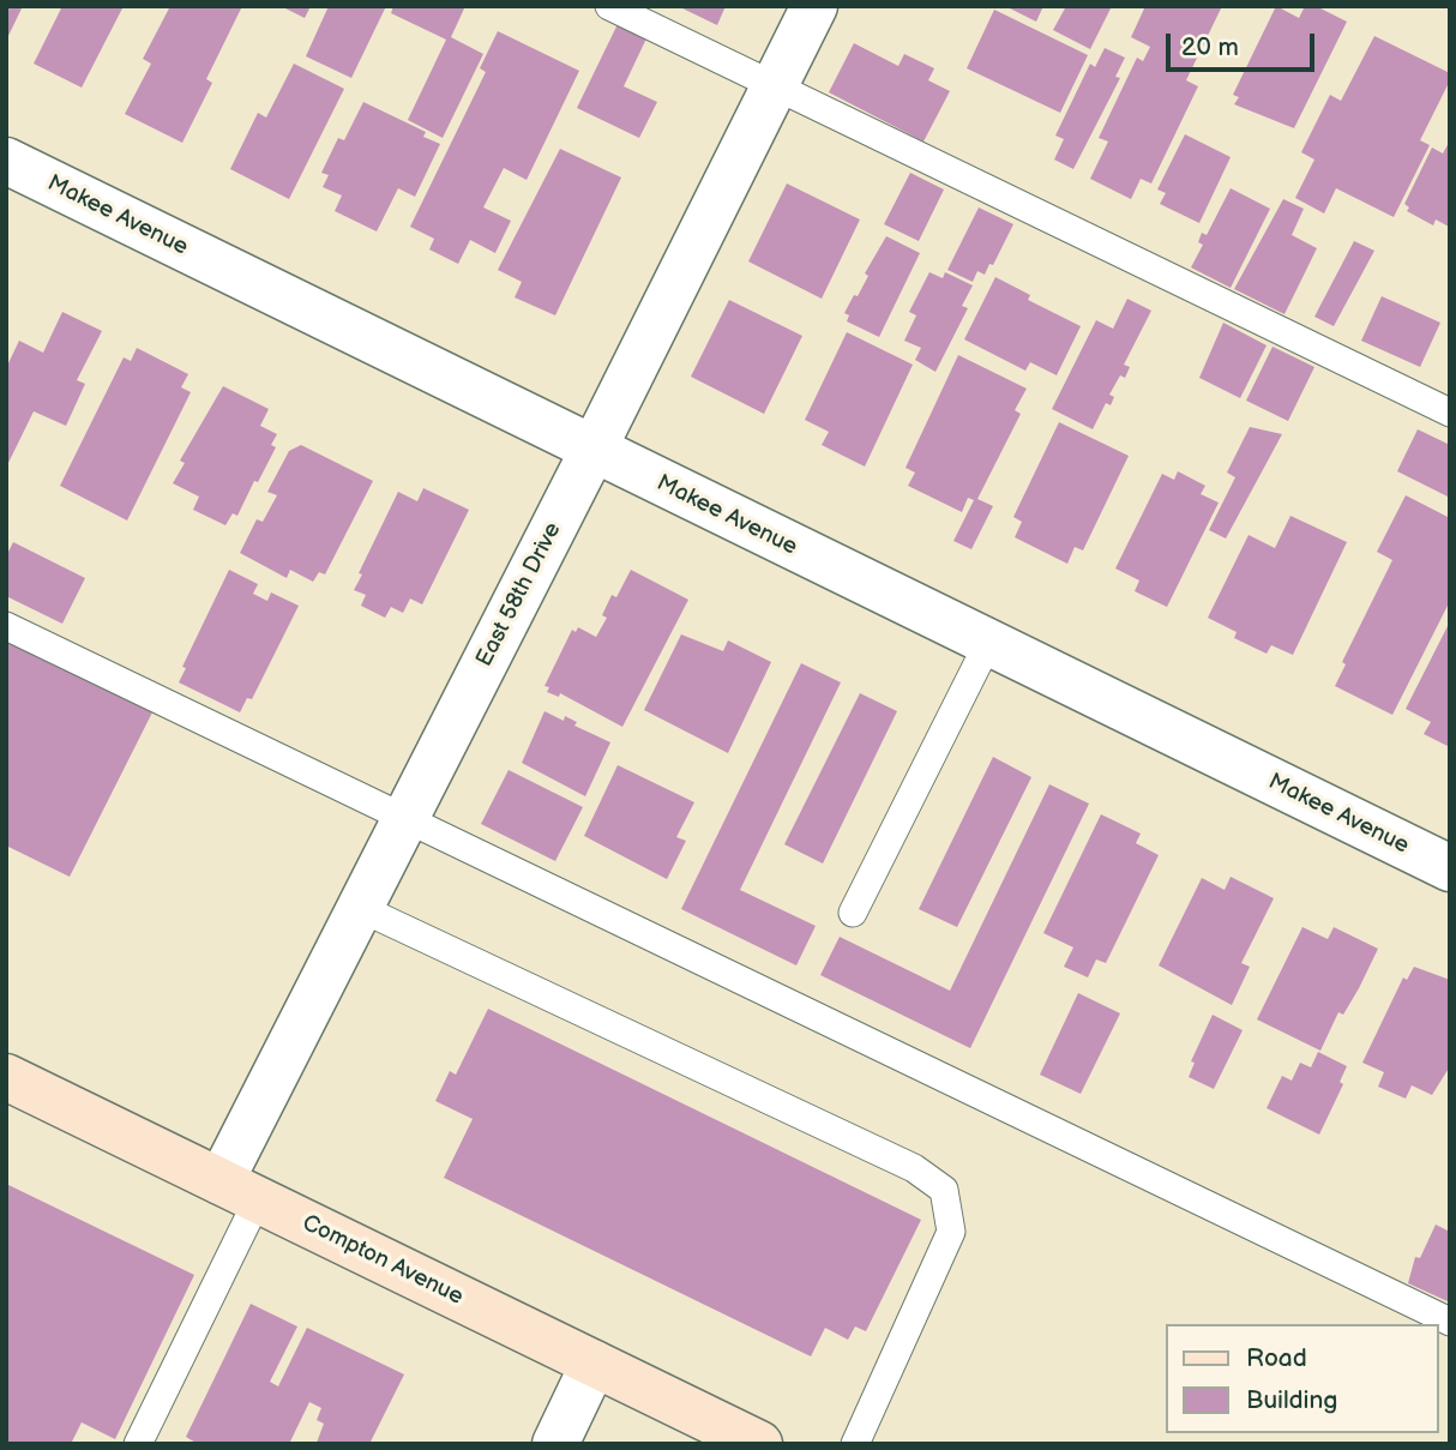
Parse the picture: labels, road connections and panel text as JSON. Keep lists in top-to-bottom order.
{
  "streets": {
    "main road": ["Compton Avenue"],
    "street": ["Makee Avenue", "East 58th Drive"]
  },
  "crossings": [
    ["Makee Avenue", "East 58th Drive"],
    ["East 58th Drive", "Compton Avenue"]
  ],
  "legend": ["Road", "Building"],
  "scale_bar": "20 m"
}
